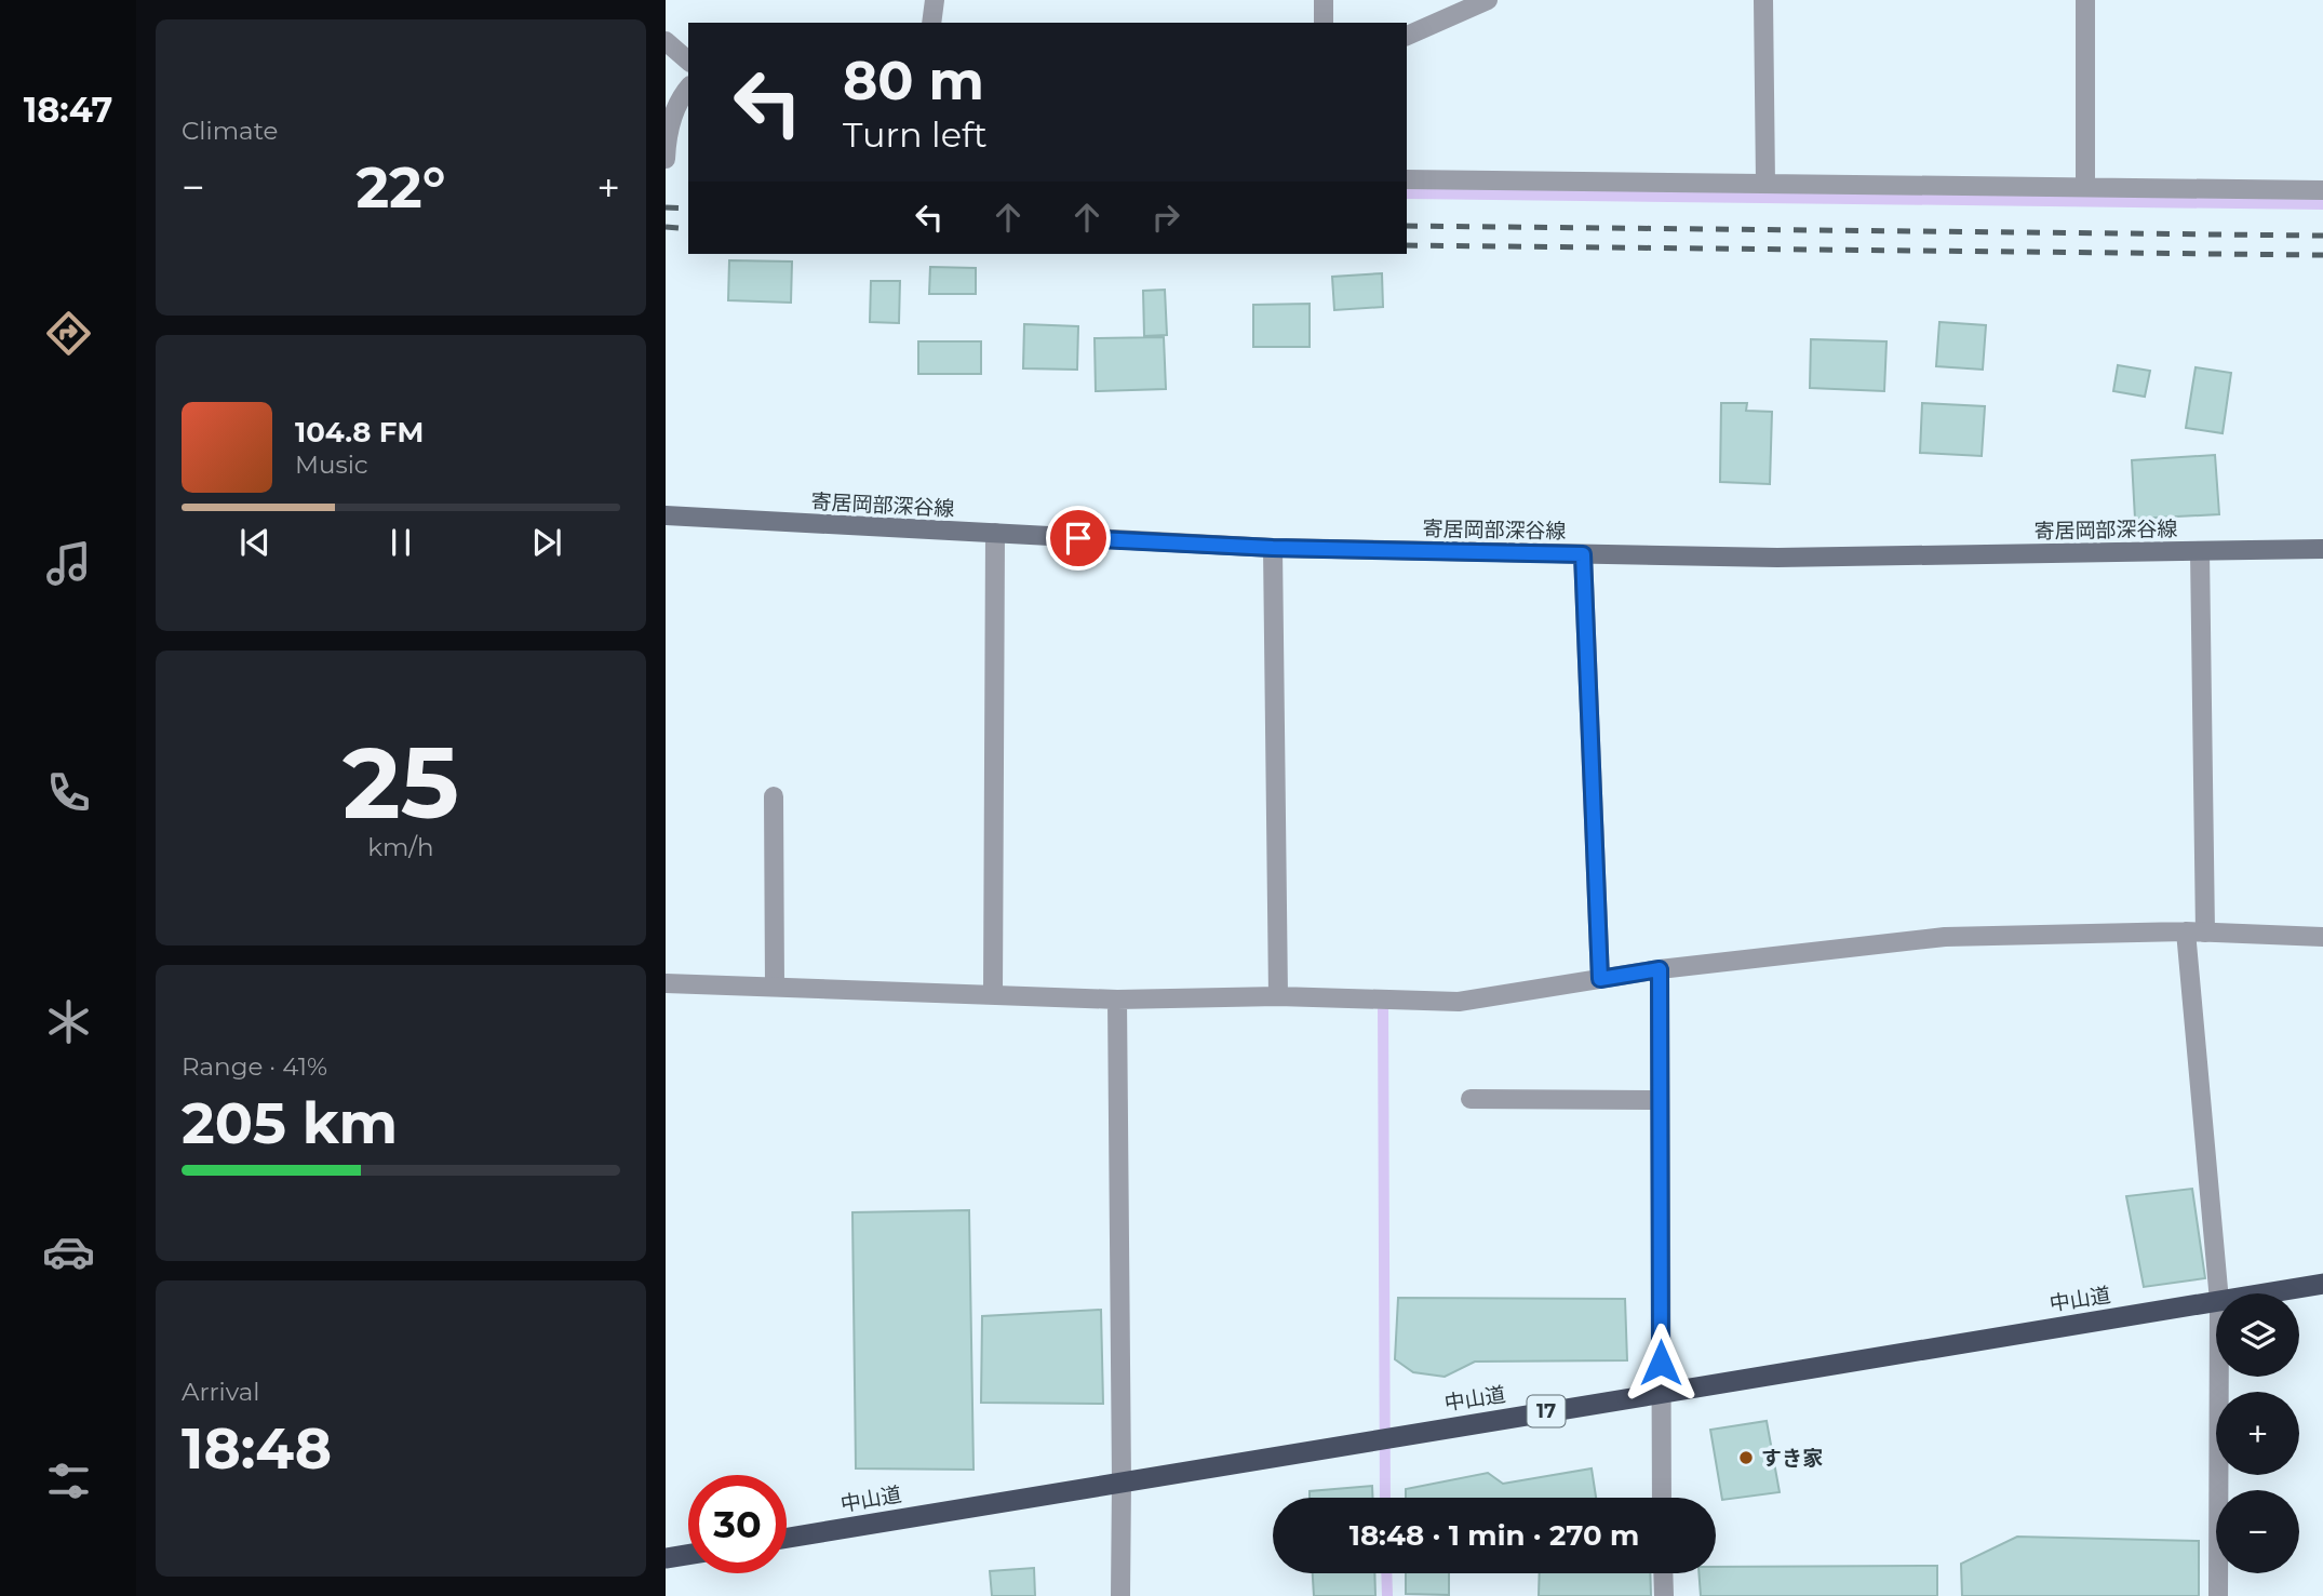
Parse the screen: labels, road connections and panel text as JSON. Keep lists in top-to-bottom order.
{
  "streets": {
    "highway": ["中山道", "17"],
    "main road": ["寄居岡部深谷線"]
  },
  "places": ["すき家"],
  "page": {
    "tabs": "18:47",
    "tile": [
      "Climate",
      ["25", "km/h"],
      ["Range · 41%", "205 km"],
      ["Arrival", "18:48"]
    ],
    "turn": ["80 m", "Turn left"],
    "heat": ["−", "22°", "+"],
    "song": ["104.8 FM", "Music"],
    "map_buttons": ["+", "−"],
    "limit": "30",
    "trip": "18:48 · 1 min · 270 m"
  }
}
